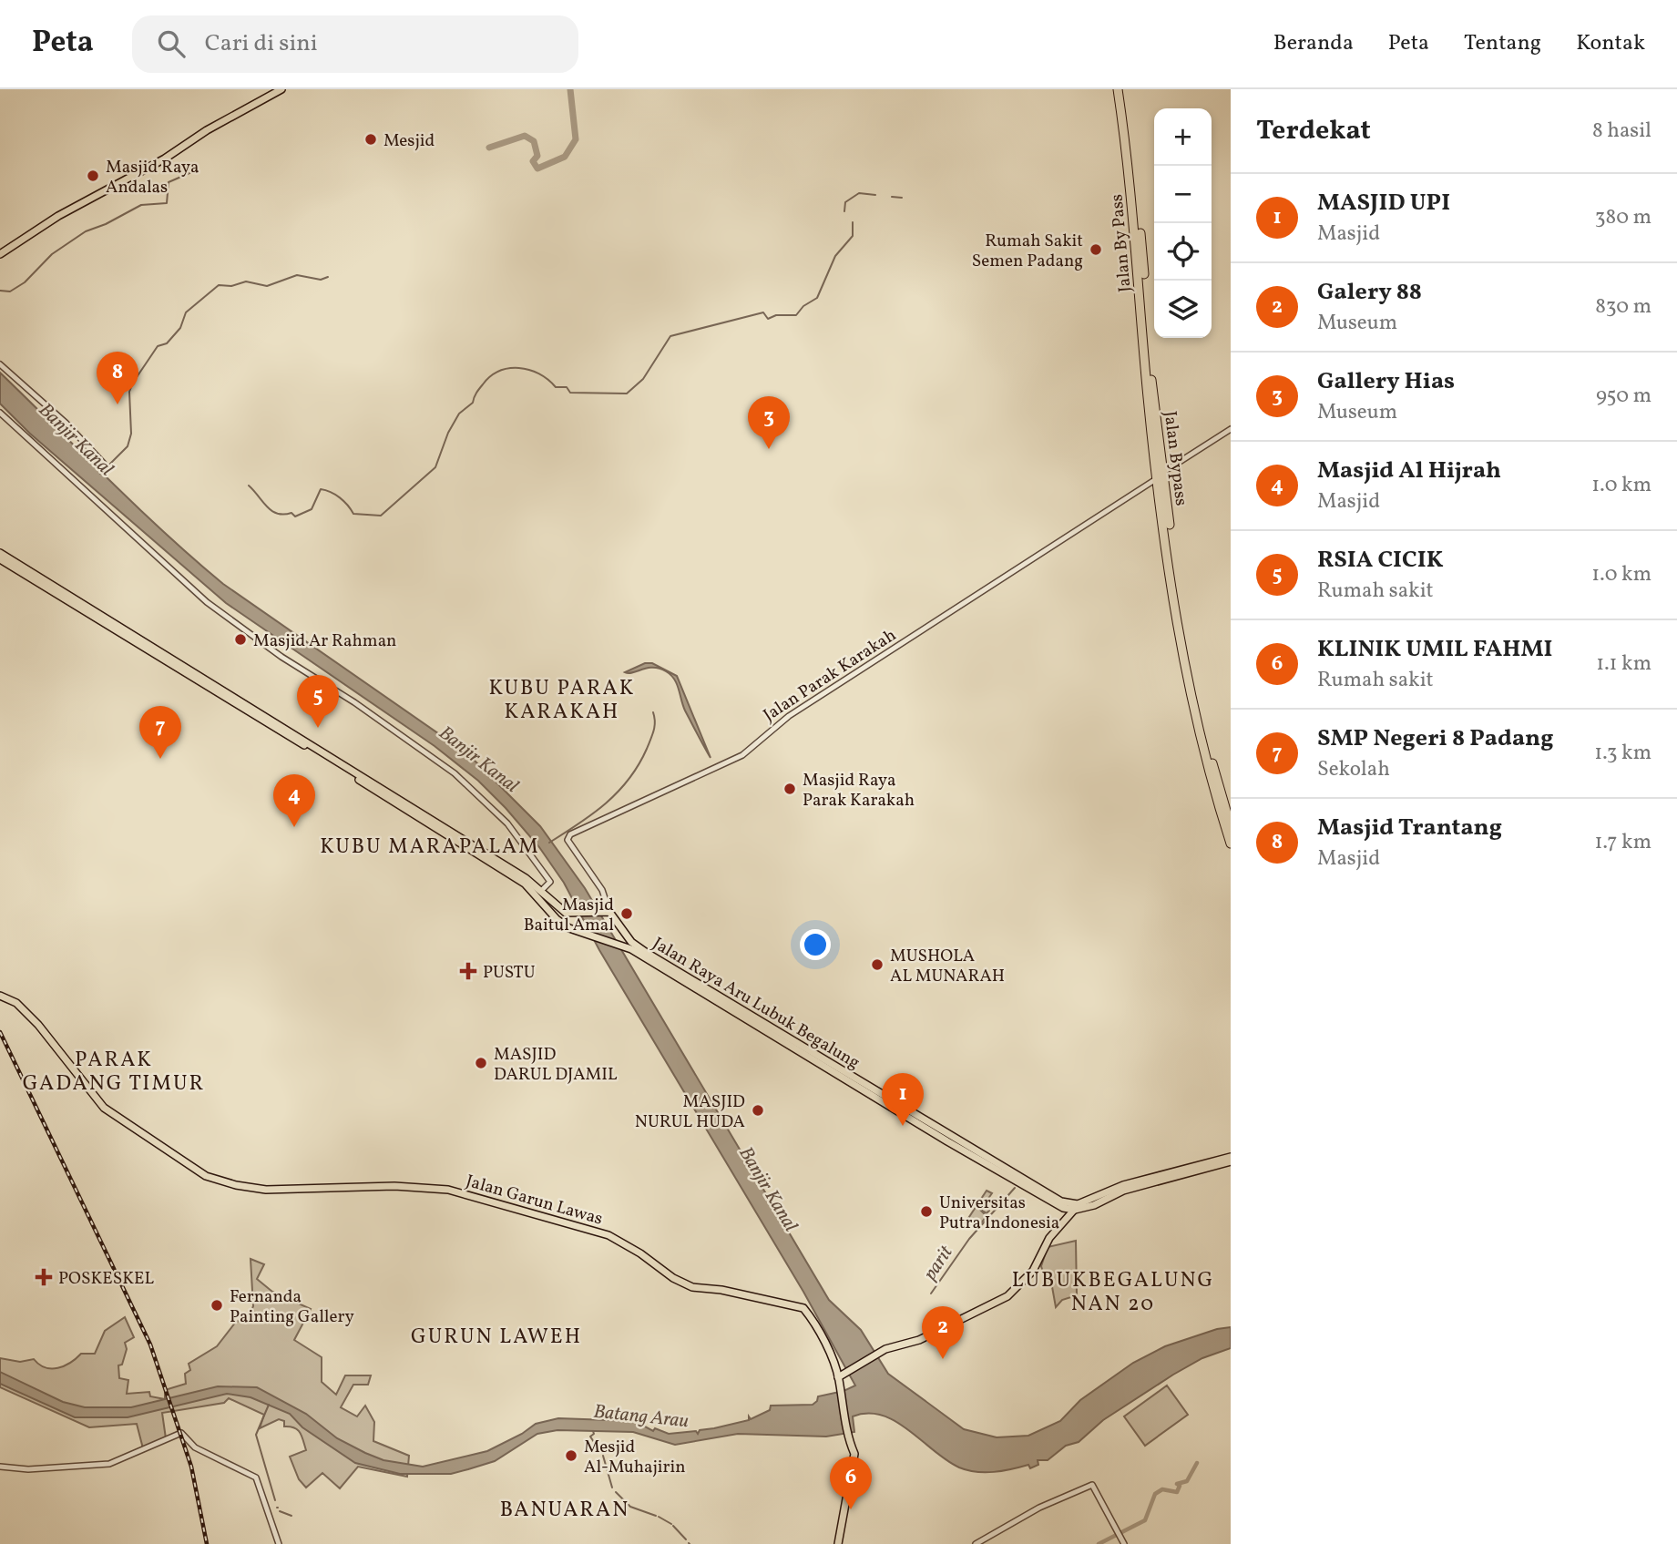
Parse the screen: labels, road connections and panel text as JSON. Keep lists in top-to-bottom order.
{
  "streets": {
    "highway": ["Jalan By Pass", "Jalan Bypass"],
    "main road": ["Jalan Raya Aru Lubuk Begalung", "Jalan Garun Lawas"],
    "street": ["Jalan Parak Karakah"]
  },
  "crossings": [
    ["Jalan By Pass", "Jalan Bypass"],
    ["Jalan Bypass", "Jalan Parak Karakah"],
    ["Jalan Parak Karakah", "Jalan Raya Aru Lubuk Begalung"]
  ],
  "districts": [
    "KUBU PARAK KARAKAH",
    "KUBU MARAPALAM",
    "PARAK GADANG TIMUR",
    "LUBUKBEGALUNG NAN 20",
    "GURUN LAWEH",
    "BANUARAN"
  ],
  "water": ["Banjir Kanal", "parit", "Batang Arau"],
  "places": {
    "other": [
      "Mesjid",
      "Masjid Raya Andalas",
      "Rumah Sakit Semen Padang",
      "Masjid Ar Rahman",
      "Masjid Raya Parak Karakah",
      "Masjid Baitul Amal",
      "MUSHOLA AL MUNARAH",
      "MASJID DARUL DJAMIL",
      "MASJID NURUL HUDA",
      "Universitas Putra Indonesia",
      "Fernanda Painting Gallery",
      "Mesjid Al-Muhajirin"
    ],
    "health": ["PUSTU", "POSKESKEL"]
  },
  "page": {
    "header": "Peta",
    "search": "Cari di sini",
    "nav": [
      "Beranda",
      "Peta",
      "Tentang",
      "Kontak"
    ],
    "heading": ["Terdekat", "8 hasil"],
    "map_buttons": ["+", "−"],
    "list": [
      {
        "mark": "1",
        "name": "MASJID UPI",
        "note": "Masjid",
        "value": "380 m"
      },
      {
        "mark": "2",
        "name": "Galery 88",
        "note": "Museum",
        "value": "830 m"
      },
      {
        "mark": "3",
        "name": "Gallery Hias",
        "note": "Museum",
        "value": "950 m"
      },
      {
        "mark": "4",
        "name": "Masjid Al Hijrah",
        "note": "Masjid",
        "value": "1.0 km"
      },
      {
        "mark": "5",
        "name": "RSIA CICIK",
        "note": "Rumah sakit",
        "value": "1.0 km"
      },
      {
        "mark": "6",
        "name": "KLINIK UMIL FAHMI",
        "note": "Rumah sakit",
        "value": "1.1 km"
      },
      {
        "mark": "7",
        "name": "SMP Negeri 8 Padang",
        "note": "Sekolah",
        "value": "1.3 km"
      },
      {
        "mark": "8",
        "name": "Masjid Trantang",
        "note": "Masjid",
        "value": "1.7 km"
      }
    ],
    "pins": [
      "8",
      "3",
      "5",
      "7",
      "4",
      "1",
      "2",
      "6"
    ]
  }
}
